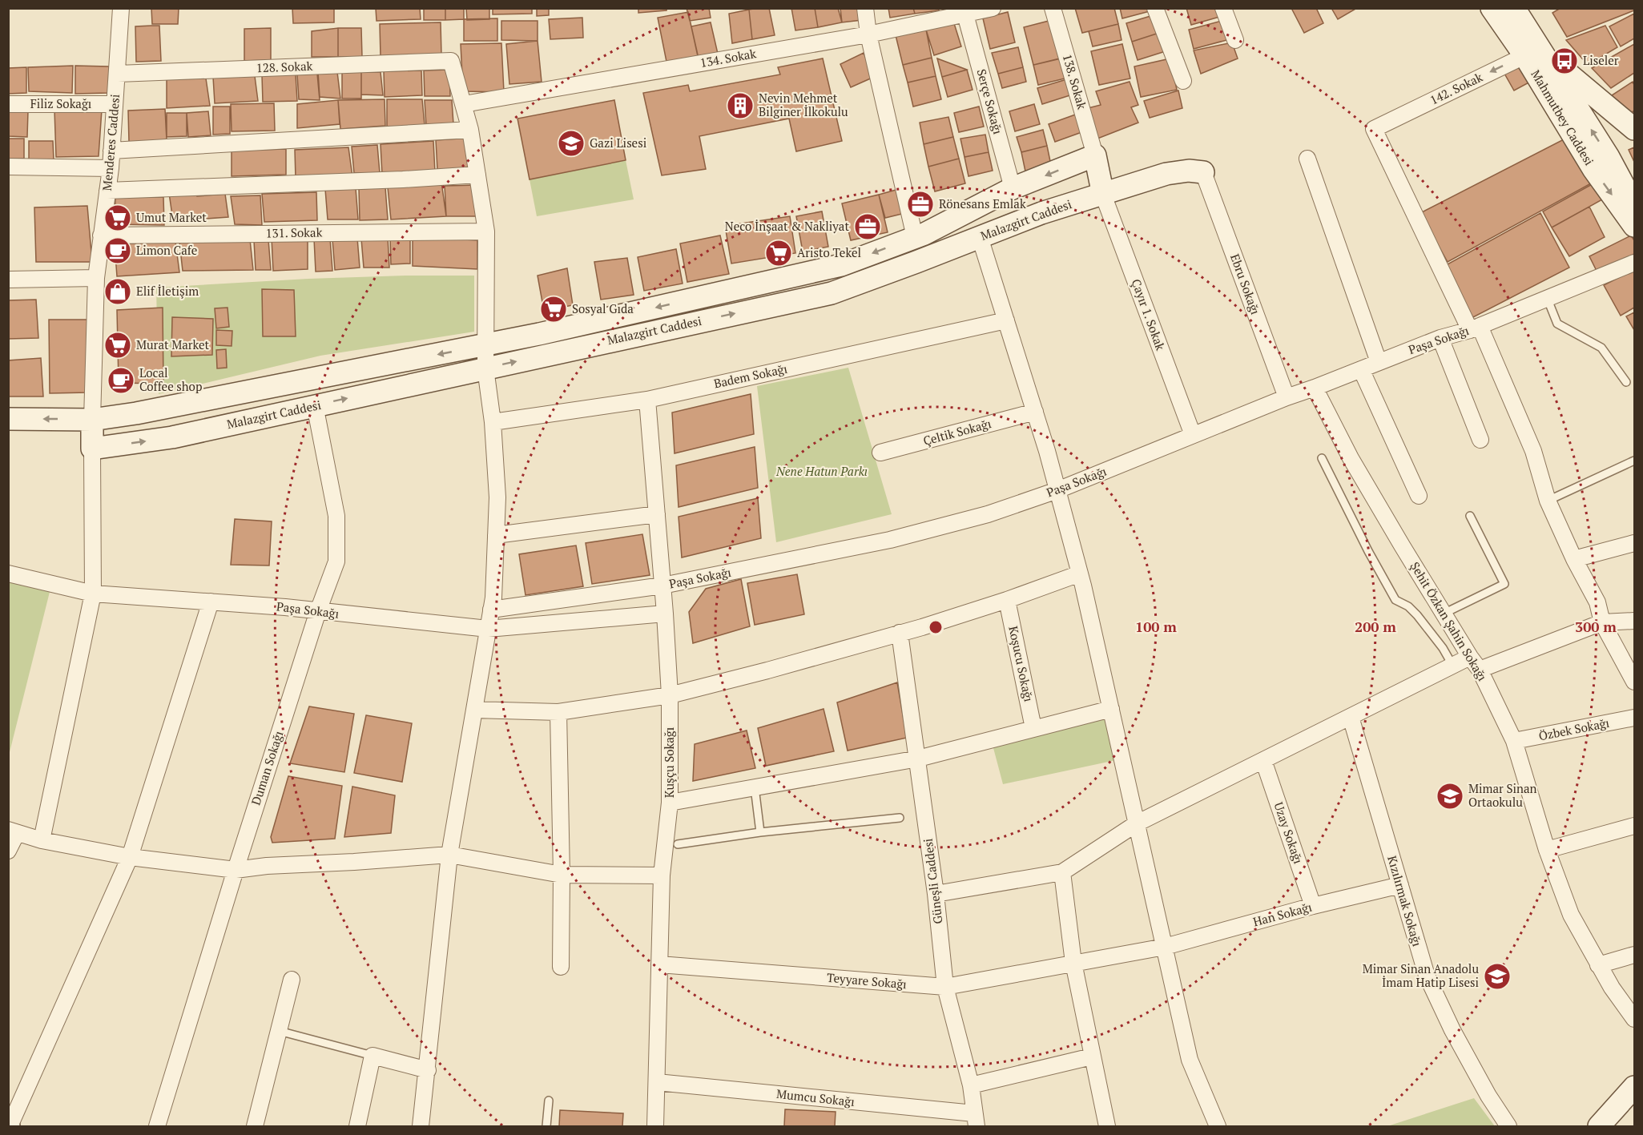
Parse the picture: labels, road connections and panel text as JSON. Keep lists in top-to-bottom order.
{
  "streets": {
    "main road": ["Mahmutbey Caddesi", "Malazgirt Caddesi"],
    "street": [
      "134. Sokak",
      "128. Sokak",
      "138. Sokak",
      "142. Sokak",
      "Serçe Sokağı",
      "Filiz Sokağı",
      "Menderes Caddesi",
      "131. Sokak",
      "Ebru Sokağı",
      "Çayır 1. Sokak",
      "Paşa Sokağı",
      "Badem Sokağı",
      "Çeltik Sokağı",
      "Şehit Özkan Şahin Sokağı",
      "Koşucu Sokağı",
      "Özbek Sokağı",
      "Kuşçu Sokağı",
      "Duman Sokağı",
      "Uzay Sokağı",
      "Güneşli Caddesi",
      "Kızılırmak Sokağı",
      "Han Sokağı",
      "Teyyare Sokağı",
      "Mumcu Sokağı"
    ]
  },
  "crossings": [
    ["134. Sokak", "128. Sokak"],
    ["134. Sokak", "Serçe Sokağı"],
    ["128. Sokak", "Menderes Caddesi"],
    ["138. Sokak", "Malazgirt Caddesi"],
    ["142. Sokak", "Mahmutbey Caddesi"],
    ["142. Sokak", "Paşa Sokağı"],
    ["Serçe Sokağı", "Malazgirt Caddesi"],
    ["Filiz Sokağı", "Menderes Caddesi"],
    ["Menderes Caddesi", "Malazgirt Caddesi"],
    ["Menderes Caddesi", "131. Sokak"],
    ["Malazgirt Caddesi", "Ebru Sokağı"],
    ["Malazgirt Caddesi", "Çayır 1. Sokak"],
    ["Malazgirt Caddesi", "Duman Sokağı"],
    ["Ebru Sokağı", "Paşa Sokağı"],
    ["Çayır 1. Sokak", "Paşa Sokağı"],
    ["Paşa Sokağı", "Şehit Özkan Şahin Sokağı"],
    ["Paşa Sokağı", "Kuşçu Sokağı"],
    ["Paşa Sokağı", "Duman Sokağı"],
    ["Badem Sokağı", "Kuşçu Sokağı"],
    ["Şehit Özkan Şahin Sokağı", "Özbek Sokağı"],
    ["Kuşçu Sokağı", "Teyyare Sokağı"],
    ["Kuşçu Sokağı", "Mumcu Sokağı"],
    ["Uzay Sokağı", "Han Sokağı"],
    ["Güneşli Caddesi", "Teyyare Sokağı"],
    ["Güneşli Caddesi", "Mumcu Sokağı"],
    ["Kızılırmak Sokağı", "Han Sokağı"],
    ["Han Sokağı", "Teyyare Sokağı"]
  ],
  "parks": ["Nene Hatun Parkı"],
  "places": {
    "bus stop": ["Liseler"],
    "building": ["Nevin Mehmet Bilginer İlkokulu"],
    "school or university": ["Gazi Lisesi", "Mimar Sinan Ortaokulu", "Mimar Sinan Anadolu İmam Hatip Lisesi"],
    "office": ["Rönesans Emlak", "Neco İnşaat & Nakliyat"],
    "supermarket": [
      "Umut Market",
      "Aristo Tekel",
      "Sosyal Gıda",
      "Murat Market"
    ],
    "cafe": ["Limon Cafe", "Local Coffee shop"],
    "shop": ["Elif İletişim"]
  },
  "rings": ["100 m", "200 m", "300 m"]
}
